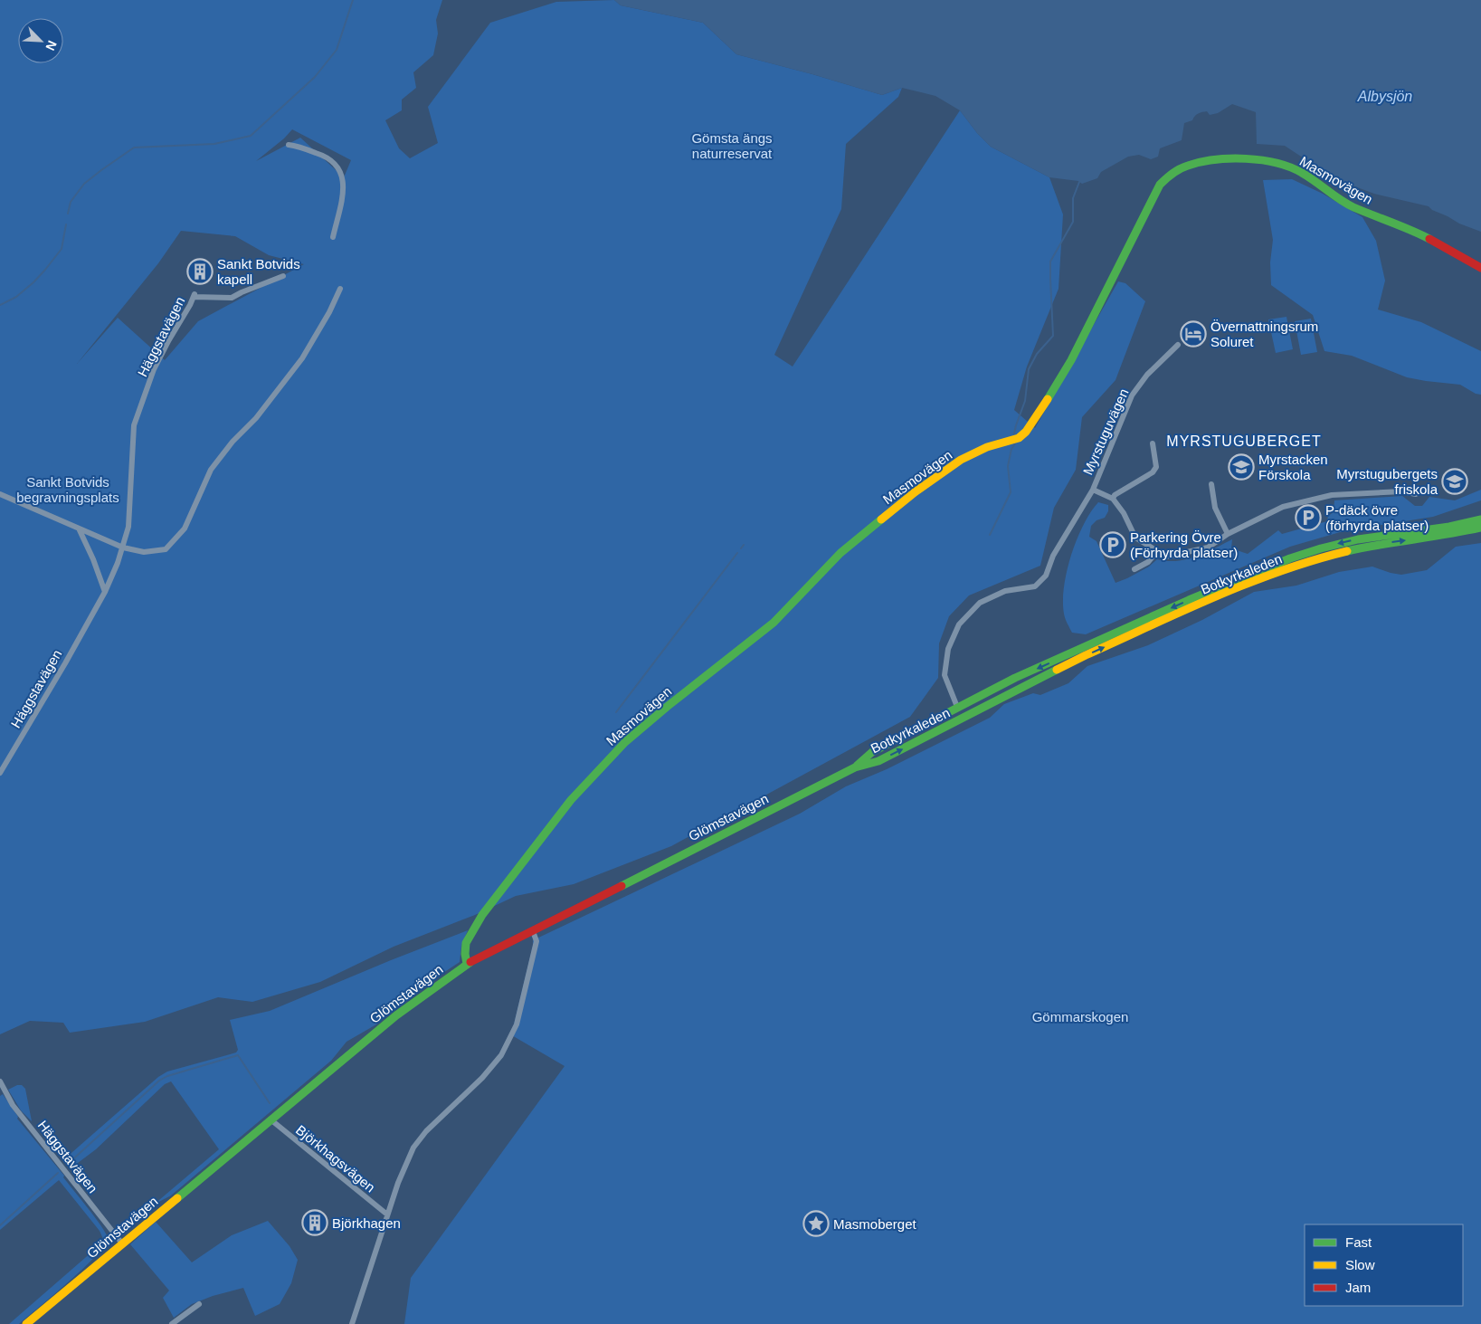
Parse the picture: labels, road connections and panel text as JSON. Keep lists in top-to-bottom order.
{
  "streets": {
    "main road": ["Masmovägen", "Botkyrkaleden", "Glömstavägen"],
    "street": ["Häggstavägen", "Myrstuguvägen", "Björkhagsvägen"]
  },
  "crossings": [
    ["Masmovägen", "Glömstavägen"],
    ["Häggstavägen", "Glömstavägen"],
    ["Myrstuguvägen", "Botkyrkaleden"],
    ["Botkyrkaleden", "Glömstavägen"],
    ["Glömstavägen", "Björkhagsvägen"]
  ],
  "districts": ["MYRSTUGUBERGET"],
  "water": ["Albysjön"],
  "parks": ["Gömsta ängs naturreservat", "Sankt Botvids begravningsplats", "Gömmarskogen"],
  "places": {
    "building": ["Sankt Botvids kapell", "Björkhagen"],
    "hotel": ["Övernattningsrum Soluret"],
    "school or university": ["Myrstacken Förskola", "Myrstugubergets friskola"],
    "parking": ["P-däck övre (förhyrda platser)", "Parkering Övre (Förhyrda platser)"],
    "place": ["Masmoberget"]
  },
  "legend": ["Fast", "Slow", "Jam"],
  "north": "bottom right"
}
